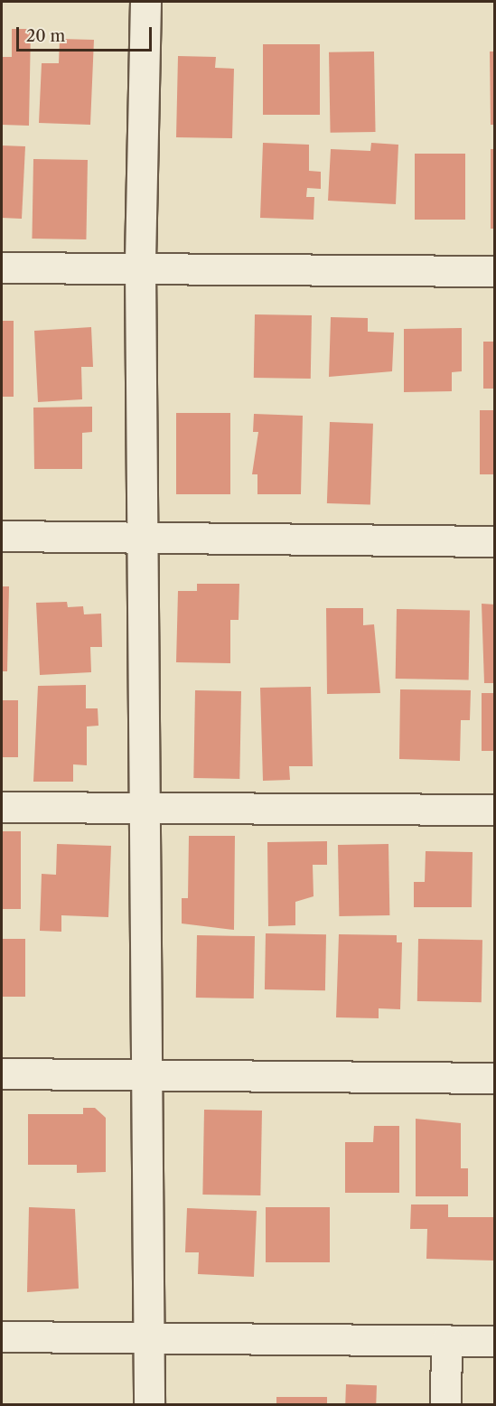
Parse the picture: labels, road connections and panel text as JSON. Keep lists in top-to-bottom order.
{
  "scale_bar": "20 m"
}
